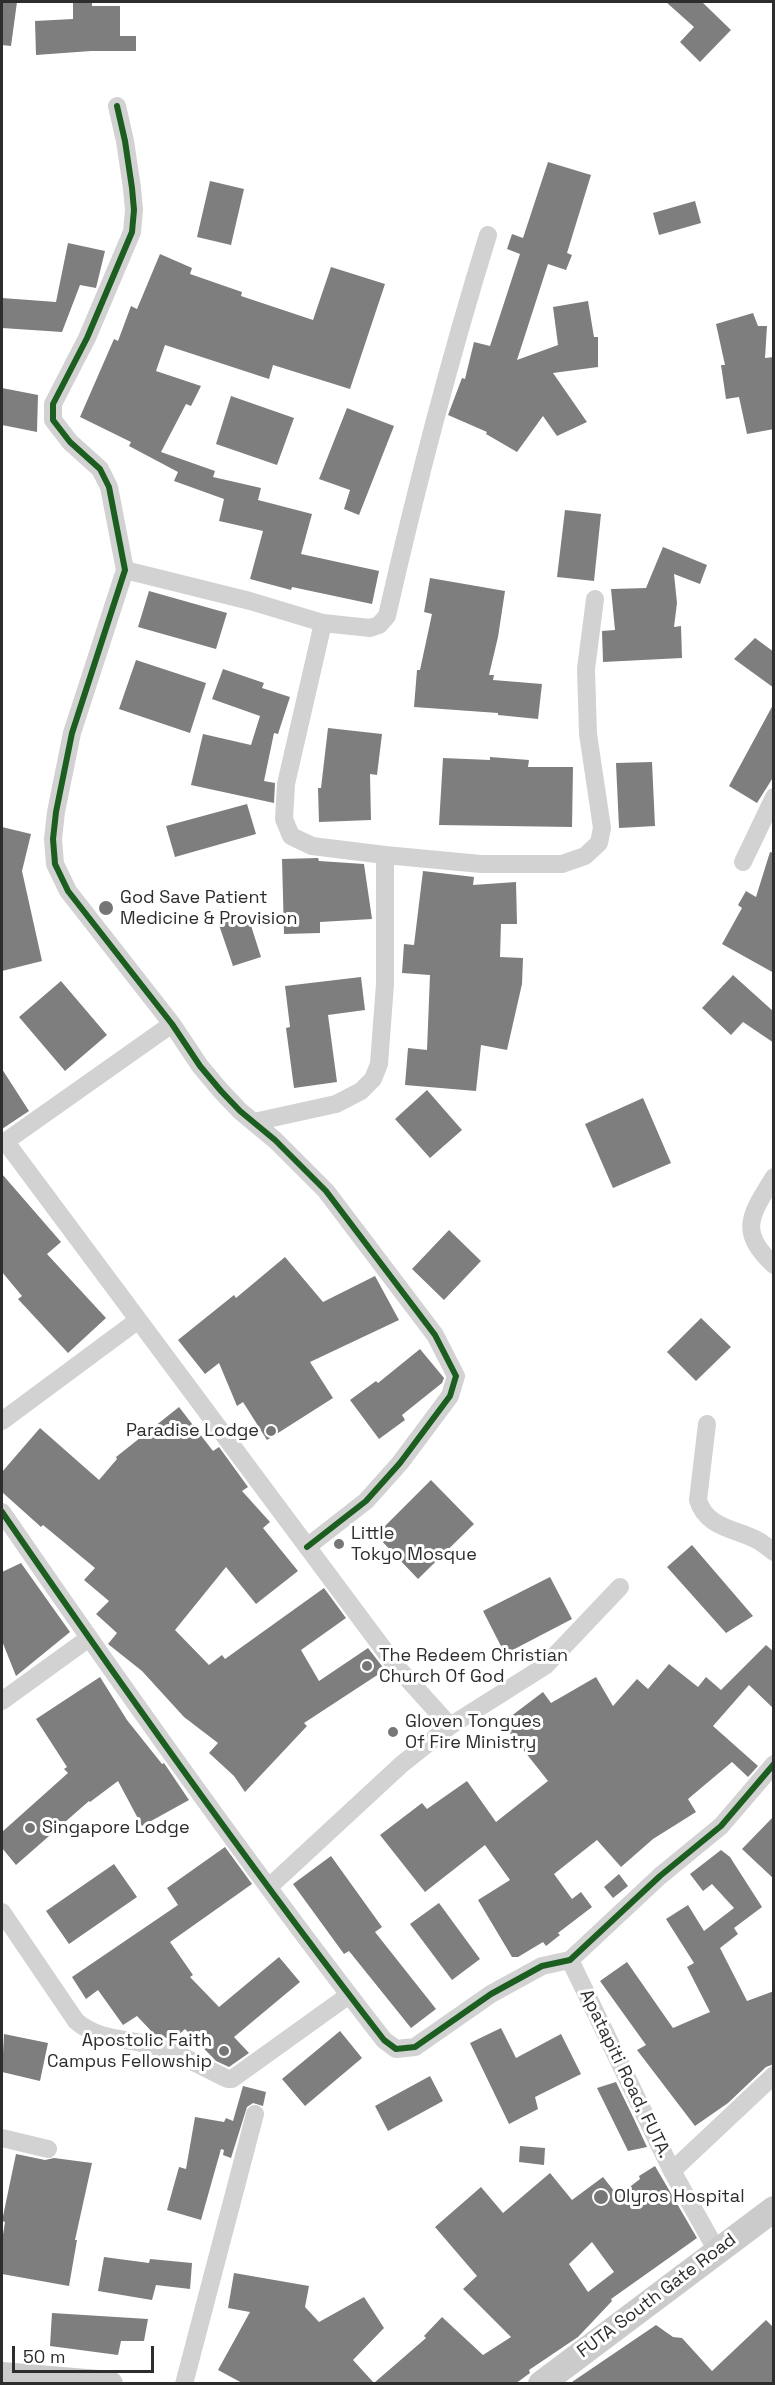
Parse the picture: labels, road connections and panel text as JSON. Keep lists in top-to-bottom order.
{
  "streets": {
    "main road": ["FUTA South Gate Road"],
    "street": ["Apatapiti Road, FUTA."]
  },
  "crossings": [
    ["Apatapiti Road, FUTA.", "FUTA South Gate Road"]
  ],
  "places": [
    "God Save Patient Medicine & Provision",
    "Paradise Lodge",
    "Little Tokyo Mosque",
    "The Redeem Christian Church Of God",
    "Gloven Tongues Of Fire Ministry",
    "Singapore Lodge",
    "Apostolic Faith Campus Fellowship",
    "Olyros Hospital"
  ],
  "scale_bar": "50 m"
}
